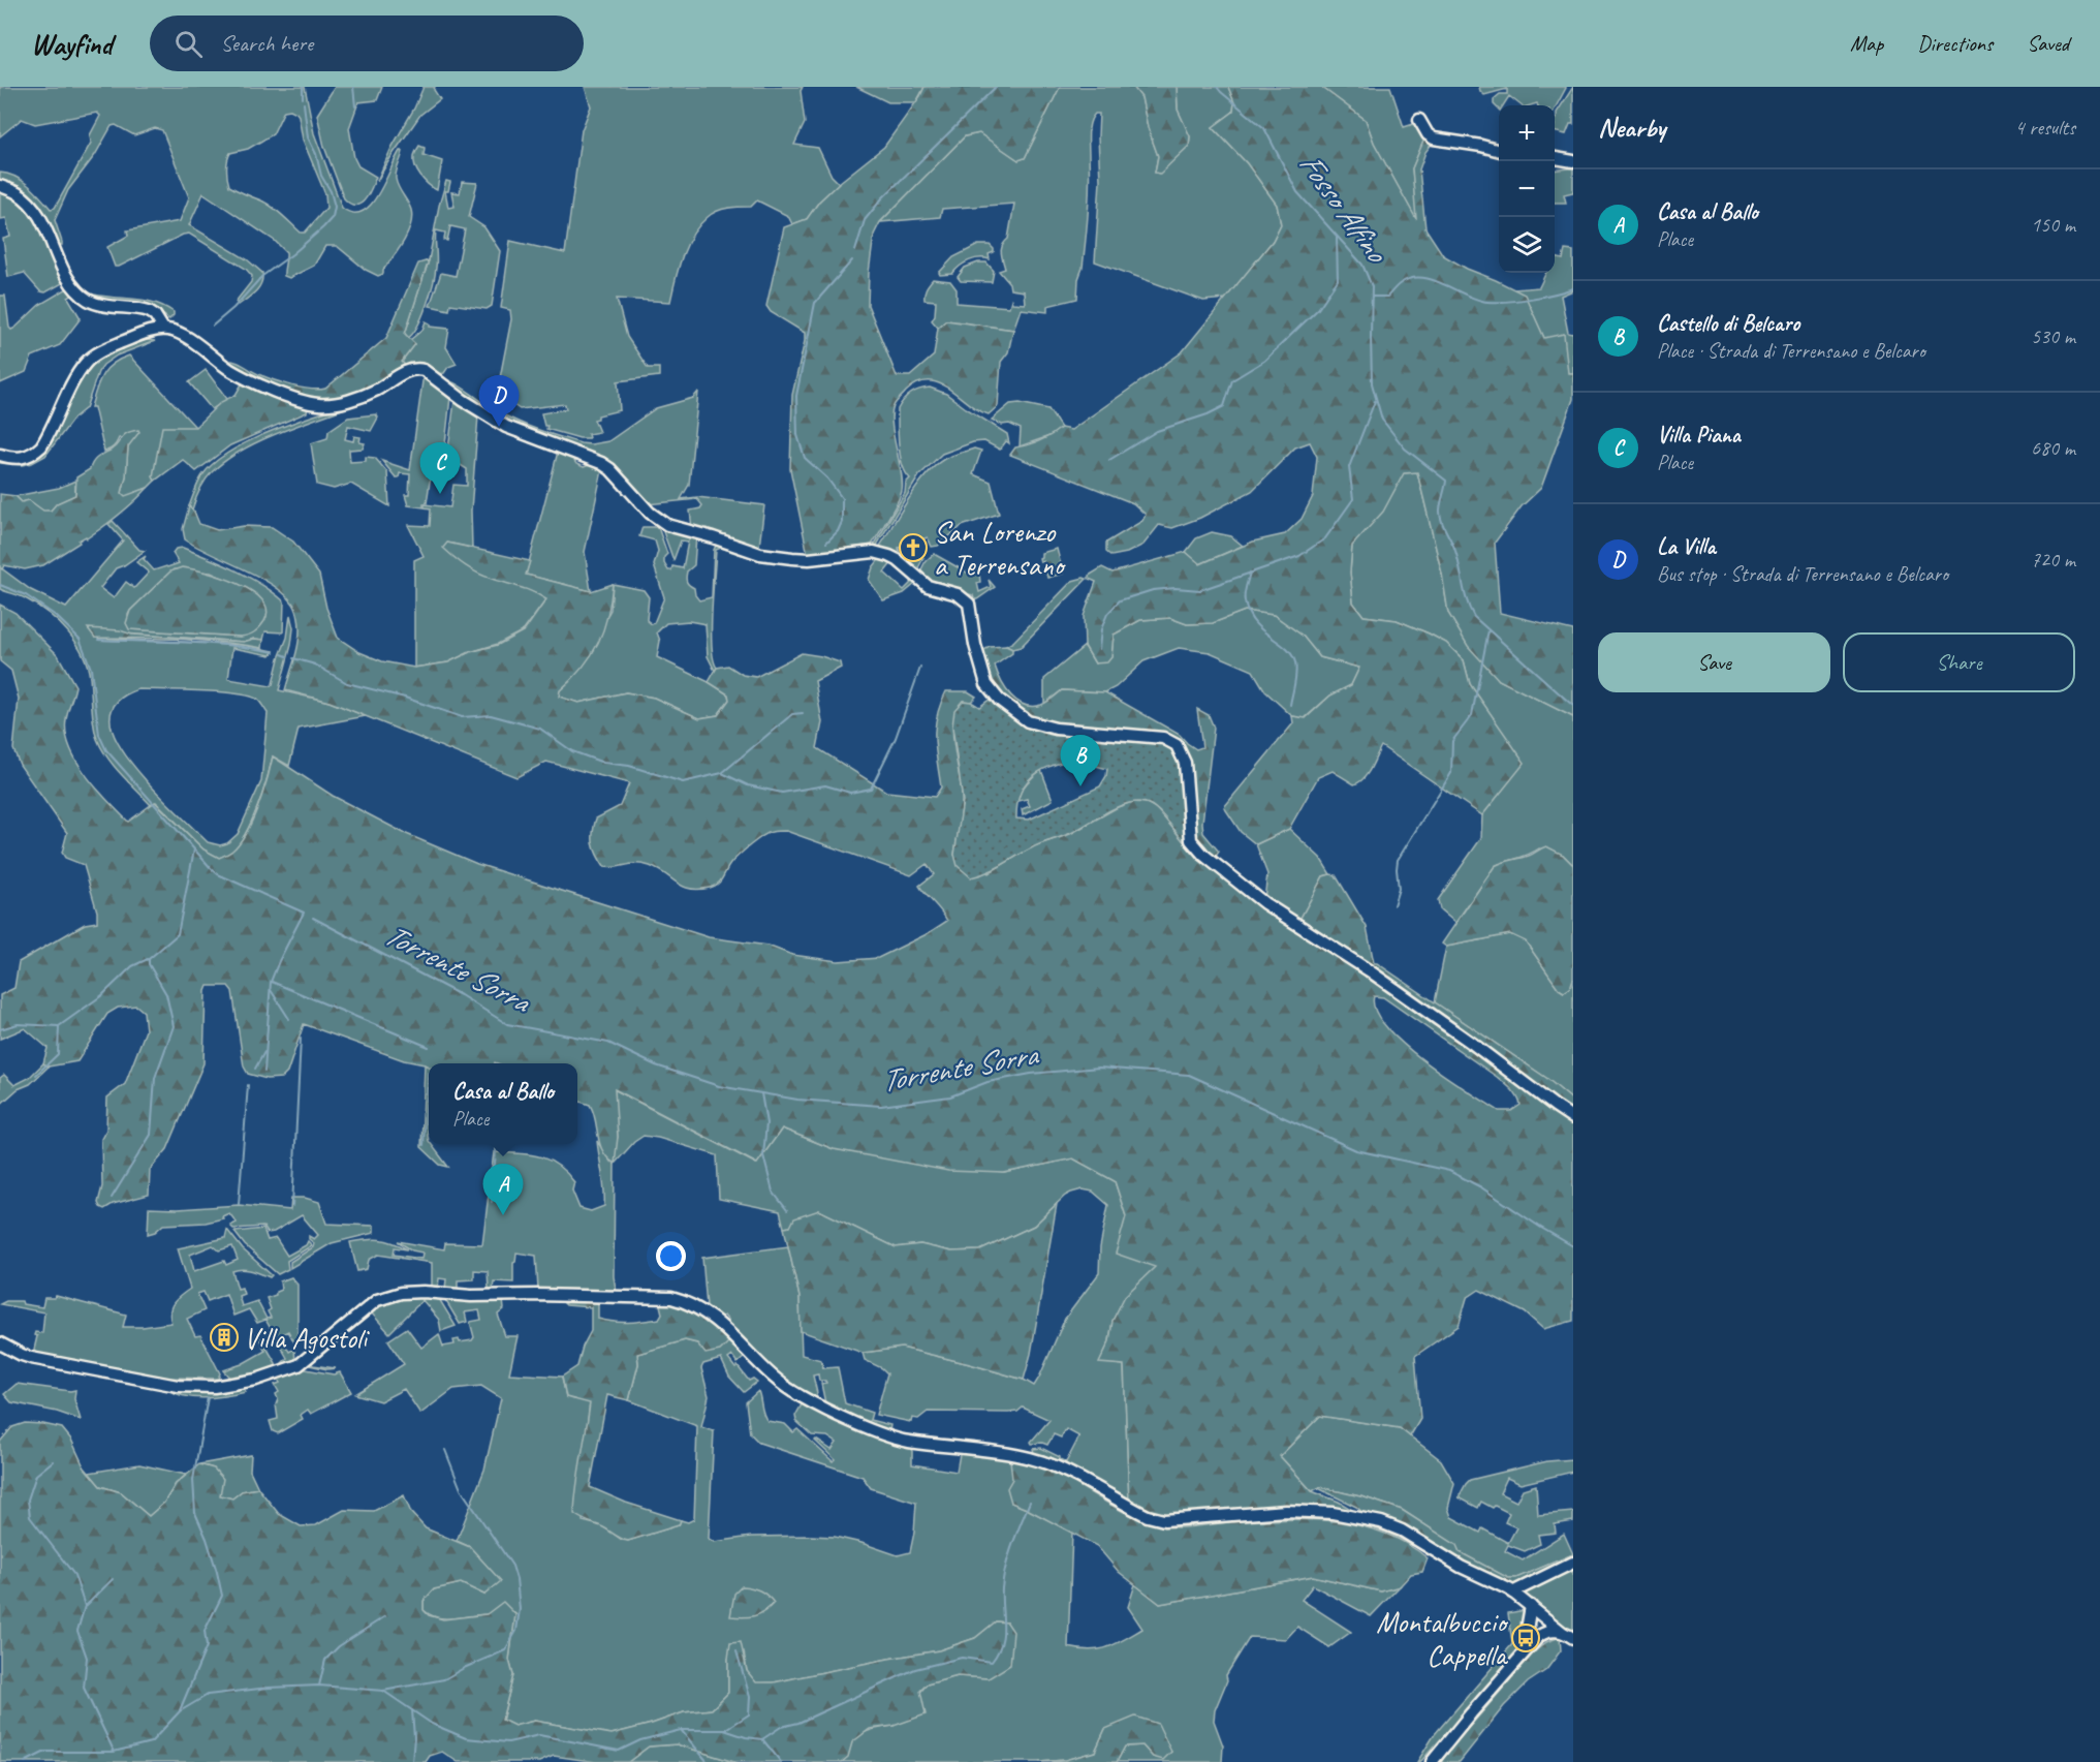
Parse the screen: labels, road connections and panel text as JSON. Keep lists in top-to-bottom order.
{
  "water": ["Fosso Alfino", "Torrente Sorra"],
  "places": {
    "church": ["San Lorenzo a Terrensano"],
    "building": ["Villa Agostoli"],
    "bus stop": ["Montalbuccio Cappella"]
  },
  "page": {
    "header": "Wayfind",
    "search": "Search here",
    "nav": ["Map", "Directions", "Saved"],
    "heading": ["Nearby", "4 results"],
    "map_buttons": ["+", "−"],
    "list": [
      {
        "mark": "A",
        "name": "Casa al Ballo",
        "note": "Place",
        "value": "150 m"
      },
      {
        "mark": "B",
        "name": "Castello di Belcaro",
        "note": "Place · Strada di Terrensano e Belcaro",
        "value": "530 m"
      },
      {
        "mark": "C",
        "name": "Villa Piana",
        "note": "Place",
        "value": "680 m"
      },
      {
        "mark": "D",
        "name": "La Villa",
        "note": "Bus stop · Strada di Terrensano e Belcaro",
        "value": "720 m"
      }
    ],
    "pins": [
      "D",
      "C",
      "B",
      "A"
    ],
    "buttons": ["Save", "Share"],
    "popup": ["Casa al Ballo", "Place"]
  }
}
